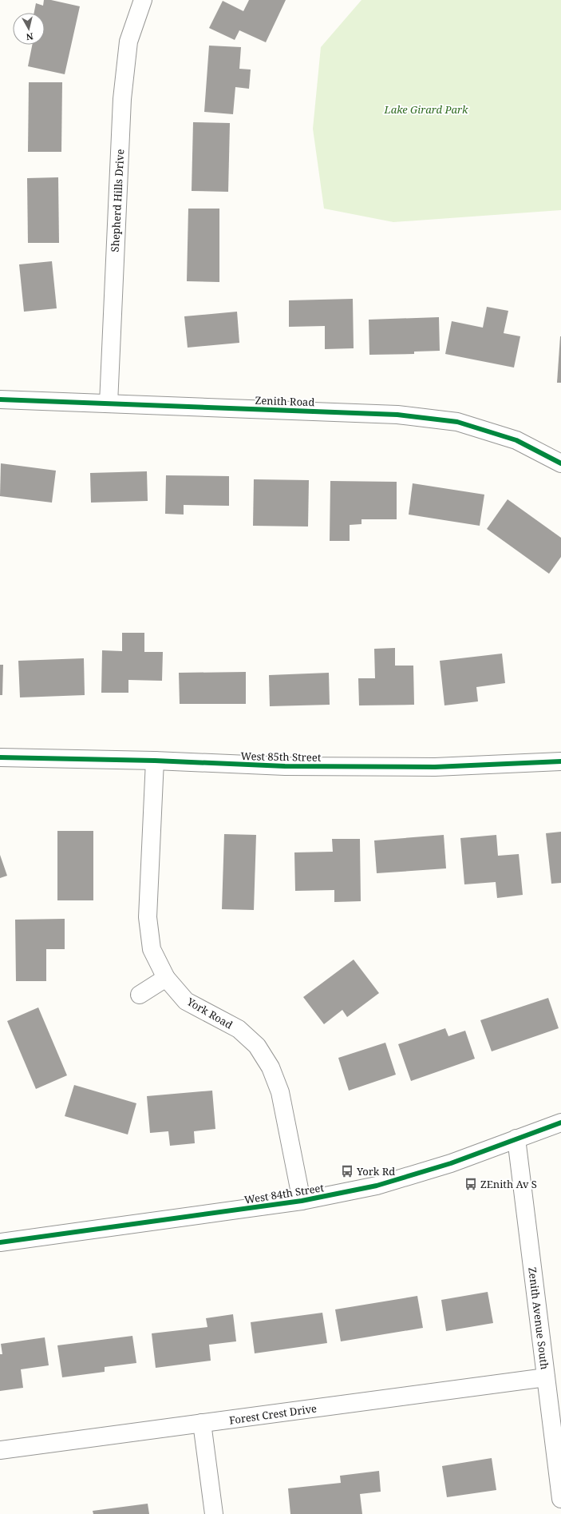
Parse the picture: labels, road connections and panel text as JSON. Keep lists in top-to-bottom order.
{
  "streets": {
    "street": [
      "Shepherd Hills Drive",
      "Zenith Road",
      "West 85th Street",
      "York Road",
      "West 84th Street",
      "Zenith Avenue South",
      "Forest Crest Drive"
    ]
  },
  "crossings": [
    ["Shepherd Hills Drive", "Zenith Road"],
    ["West 85th Street", "York Road"],
    ["York Road", "West 84th Street"],
    ["West 84th Street", "Zenith Avenue South"],
    ["Zenith Avenue South", "Forest Crest Drive"]
  ],
  "parks": ["Lake Girard Park"],
  "places": {
    "bus stop": ["York Rd", "ZEnith Av S"]
  },
  "north": "bottom"
}
